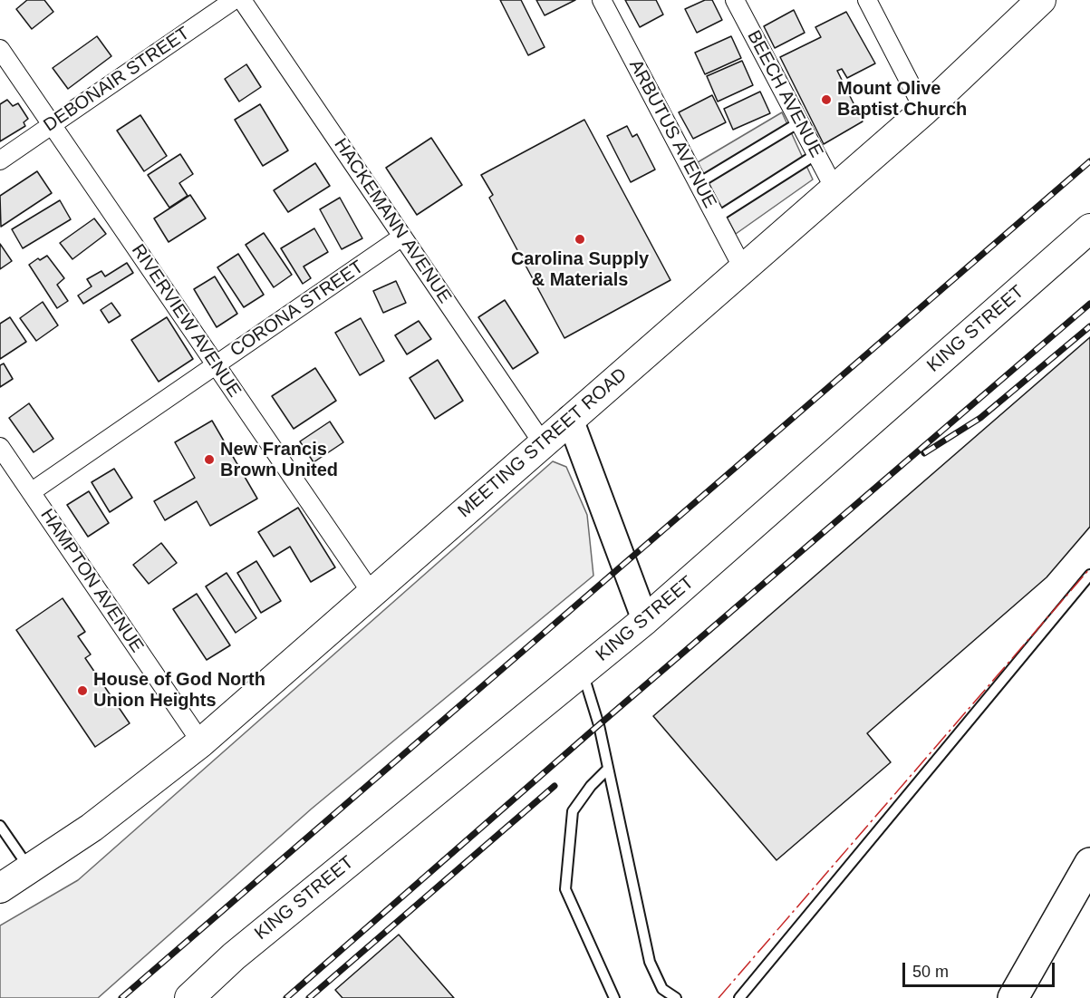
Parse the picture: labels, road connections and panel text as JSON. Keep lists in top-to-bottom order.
{
  "streets": {
    "main road": ["KING STREET", "MEETING STREET ROAD"],
    "street": [
      "DEBONAIR STREET",
      "BEECH AVENUE",
      "ARBUTUS AVENUE",
      "HACKEMANN AVENUE",
      "CORONA STREET",
      "RIVERVIEW AVENUE",
      "HAMPTON AVENUE"
    ]
  },
  "crossings": [
    ["DEBONAIR STREET", "RIVERVIEW AVENUE"],
    ["BEECH AVENUE", "MEETING STREET ROAD"],
    ["ARBUTUS AVENUE", "MEETING STREET ROAD"],
    ["HACKEMANN AVENUE", "CORONA STREET"],
    ["HACKEMANN AVENUE", "MEETING STREET ROAD"],
    ["CORONA STREET", "RIVERVIEW AVENUE"],
    ["CORONA STREET", "HAMPTON AVENUE"],
    ["RIVERVIEW AVENUE", "MEETING STREET ROAD"],
    ["MEETING STREET ROAD", "HAMPTON AVENUE"]
  ],
  "places": [
    "Mount Olive Baptist Church",
    "Carolina Supply & Materials",
    "New Francis Brown United",
    "House of God North Union Heights"
  ],
  "scale_bar": "50 m"
}
